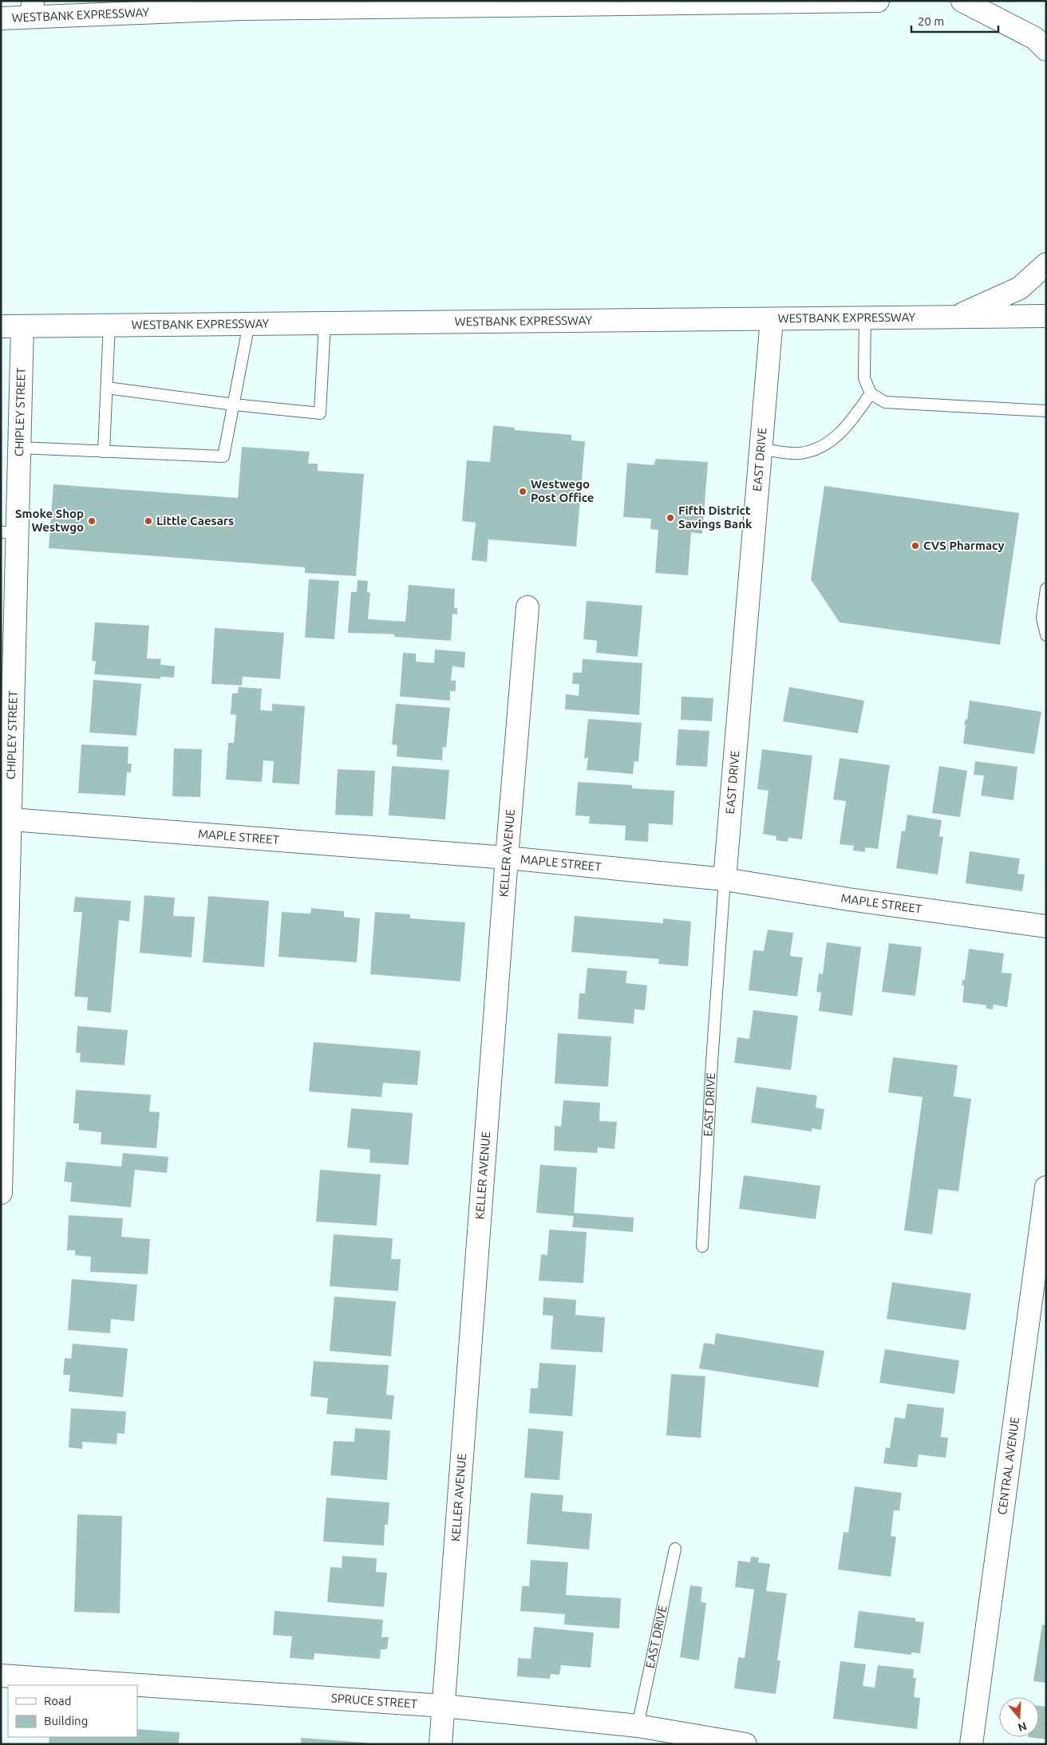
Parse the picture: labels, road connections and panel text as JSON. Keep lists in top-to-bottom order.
{
  "streets": {
    "main road": [
      "WESTBANK EXPRESSWAY",
      "CHIPLEY STREET",
      "EAST DRIVE",
      "MAPLE STREET",
      "KELLER AVENUE",
      "CENTRAL AVENUE",
      "SPRUCE STREET"
    ]
  },
  "crossings": [
    ["WESTBANK EXPRESSWAY", "CHIPLEY STREET"],
    ["WESTBANK EXPRESSWAY", "EAST DRIVE"],
    ["CHIPLEY STREET", "MAPLE STREET"],
    ["EAST DRIVE", "MAPLE STREET"],
    ["EAST DRIVE", "SPRUCE STREET"],
    ["MAPLE STREET", "KELLER AVENUE"],
    ["KELLER AVENUE", "SPRUCE STREET"]
  ],
  "places": [
    "Westwego Post Office",
    "Fifth District Savings Bank",
    "Smoke Shop Westwgo",
    "Little Caesars",
    "CVS Pharmacy"
  ],
  "legend": ["Road", "Building"],
  "scale_bar": "20 m",
  "north": "bottom"
}
